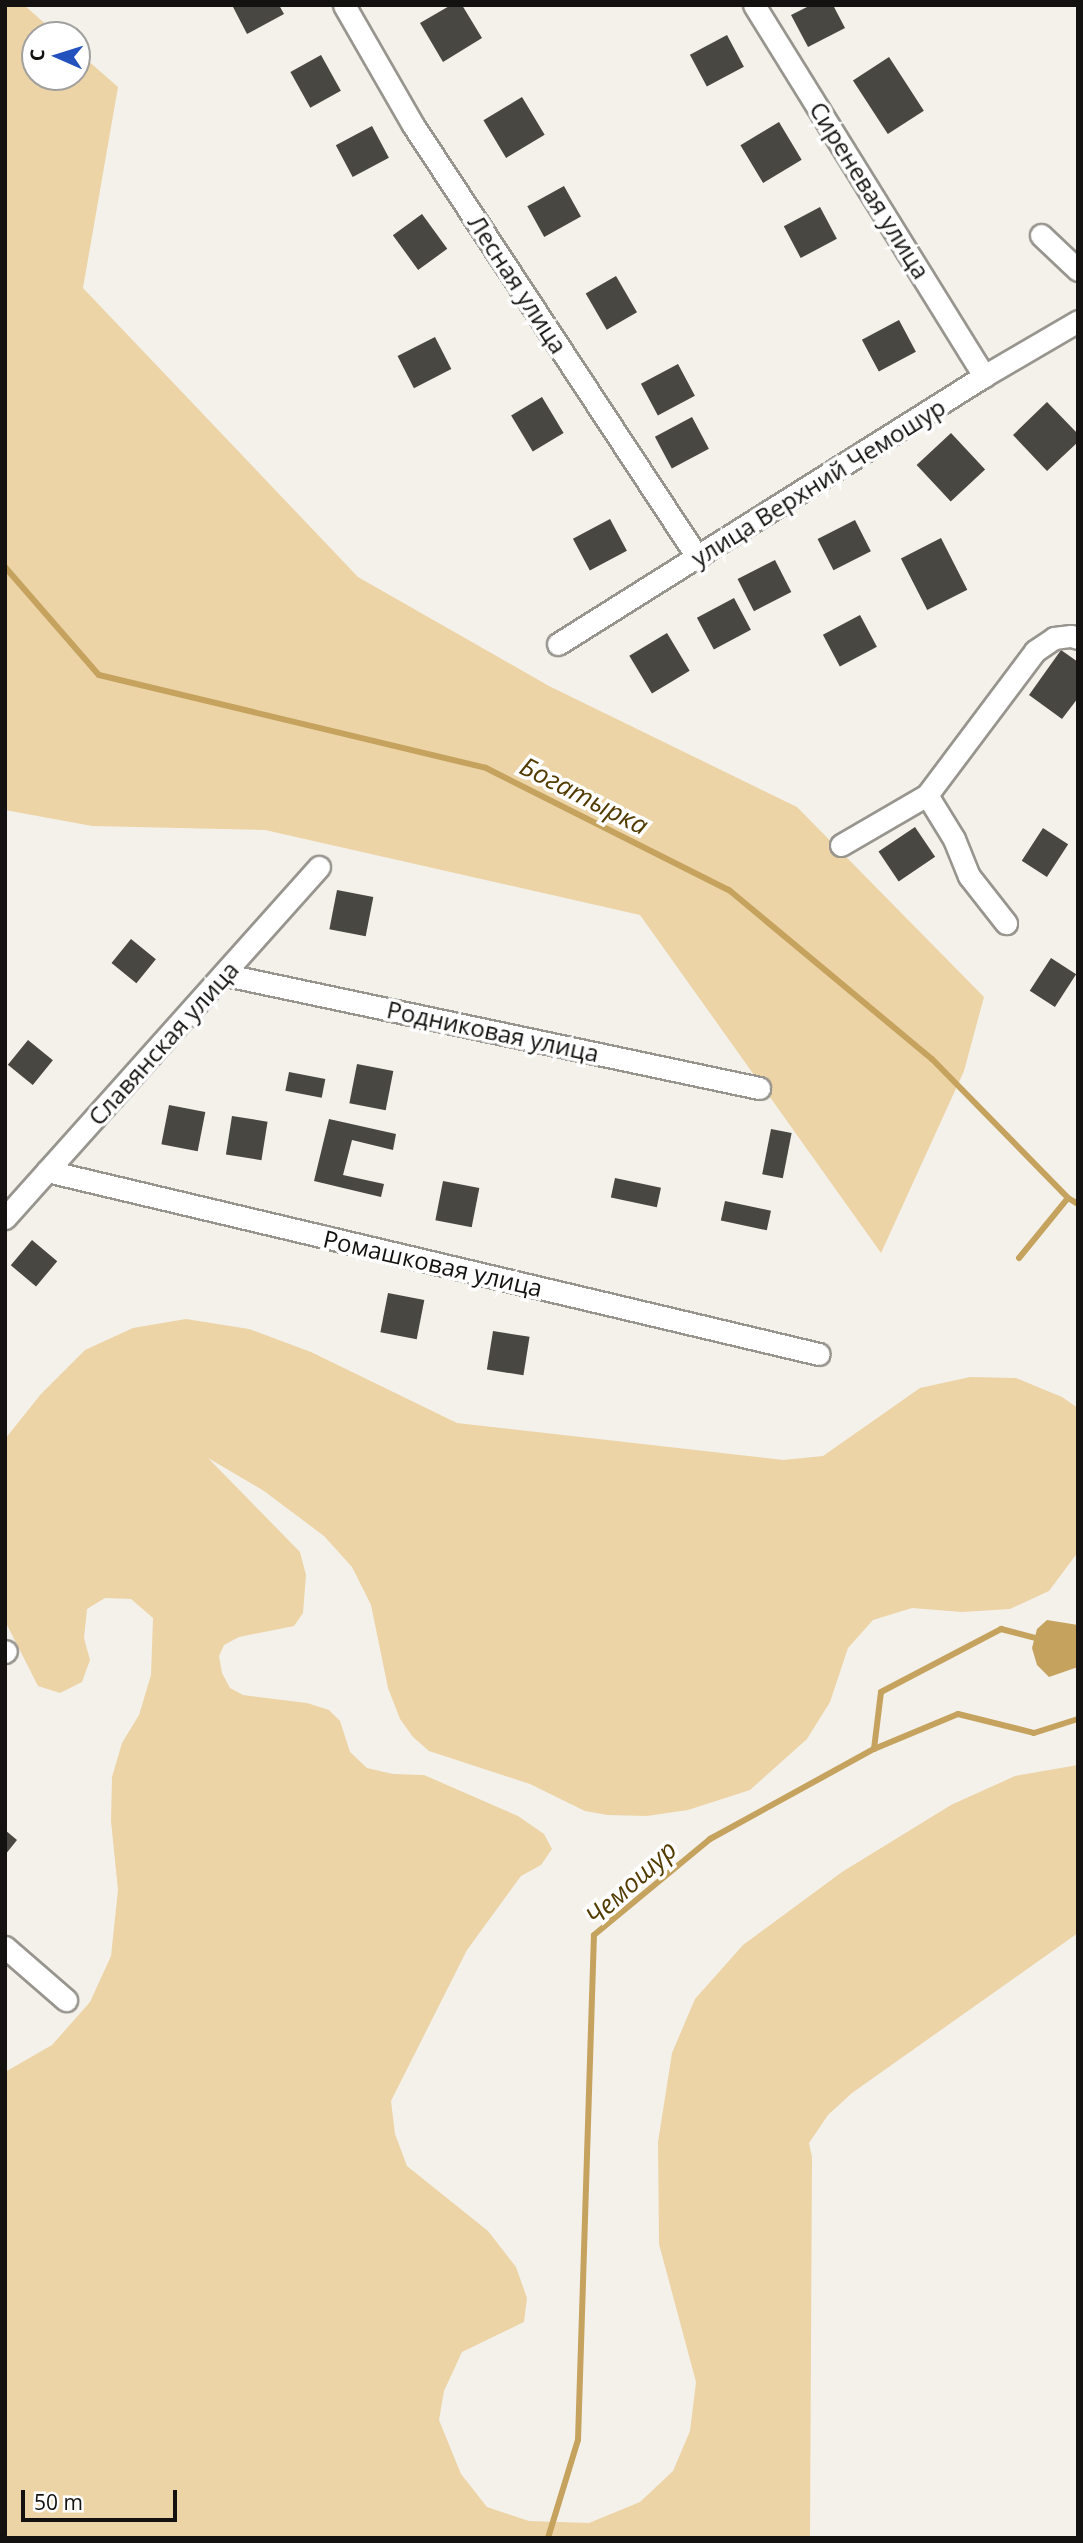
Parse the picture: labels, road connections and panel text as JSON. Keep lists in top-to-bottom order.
{
  "streets": {
    "street": [
      "Сиреневая улица",
      "Лесная улица",
      "улица Верхний Чемошур",
      "Родниковая улица",
      "Славянская улица",
      "Ромашковая улица"
    ]
  },
  "crossings": [
    ["Сиреневая улица", "улица Верхний Чемошур"],
    ["Лесная улица", "улица Верхний Чемошур"],
    ["Родниковая улица", "Славянская улица"],
    ["Славянская улица", "Ромашковая улица"]
  ],
  "water": ["Богатырка", "Чемошур"],
  "scale_bar": "50 m",
  "north": "left"
}
